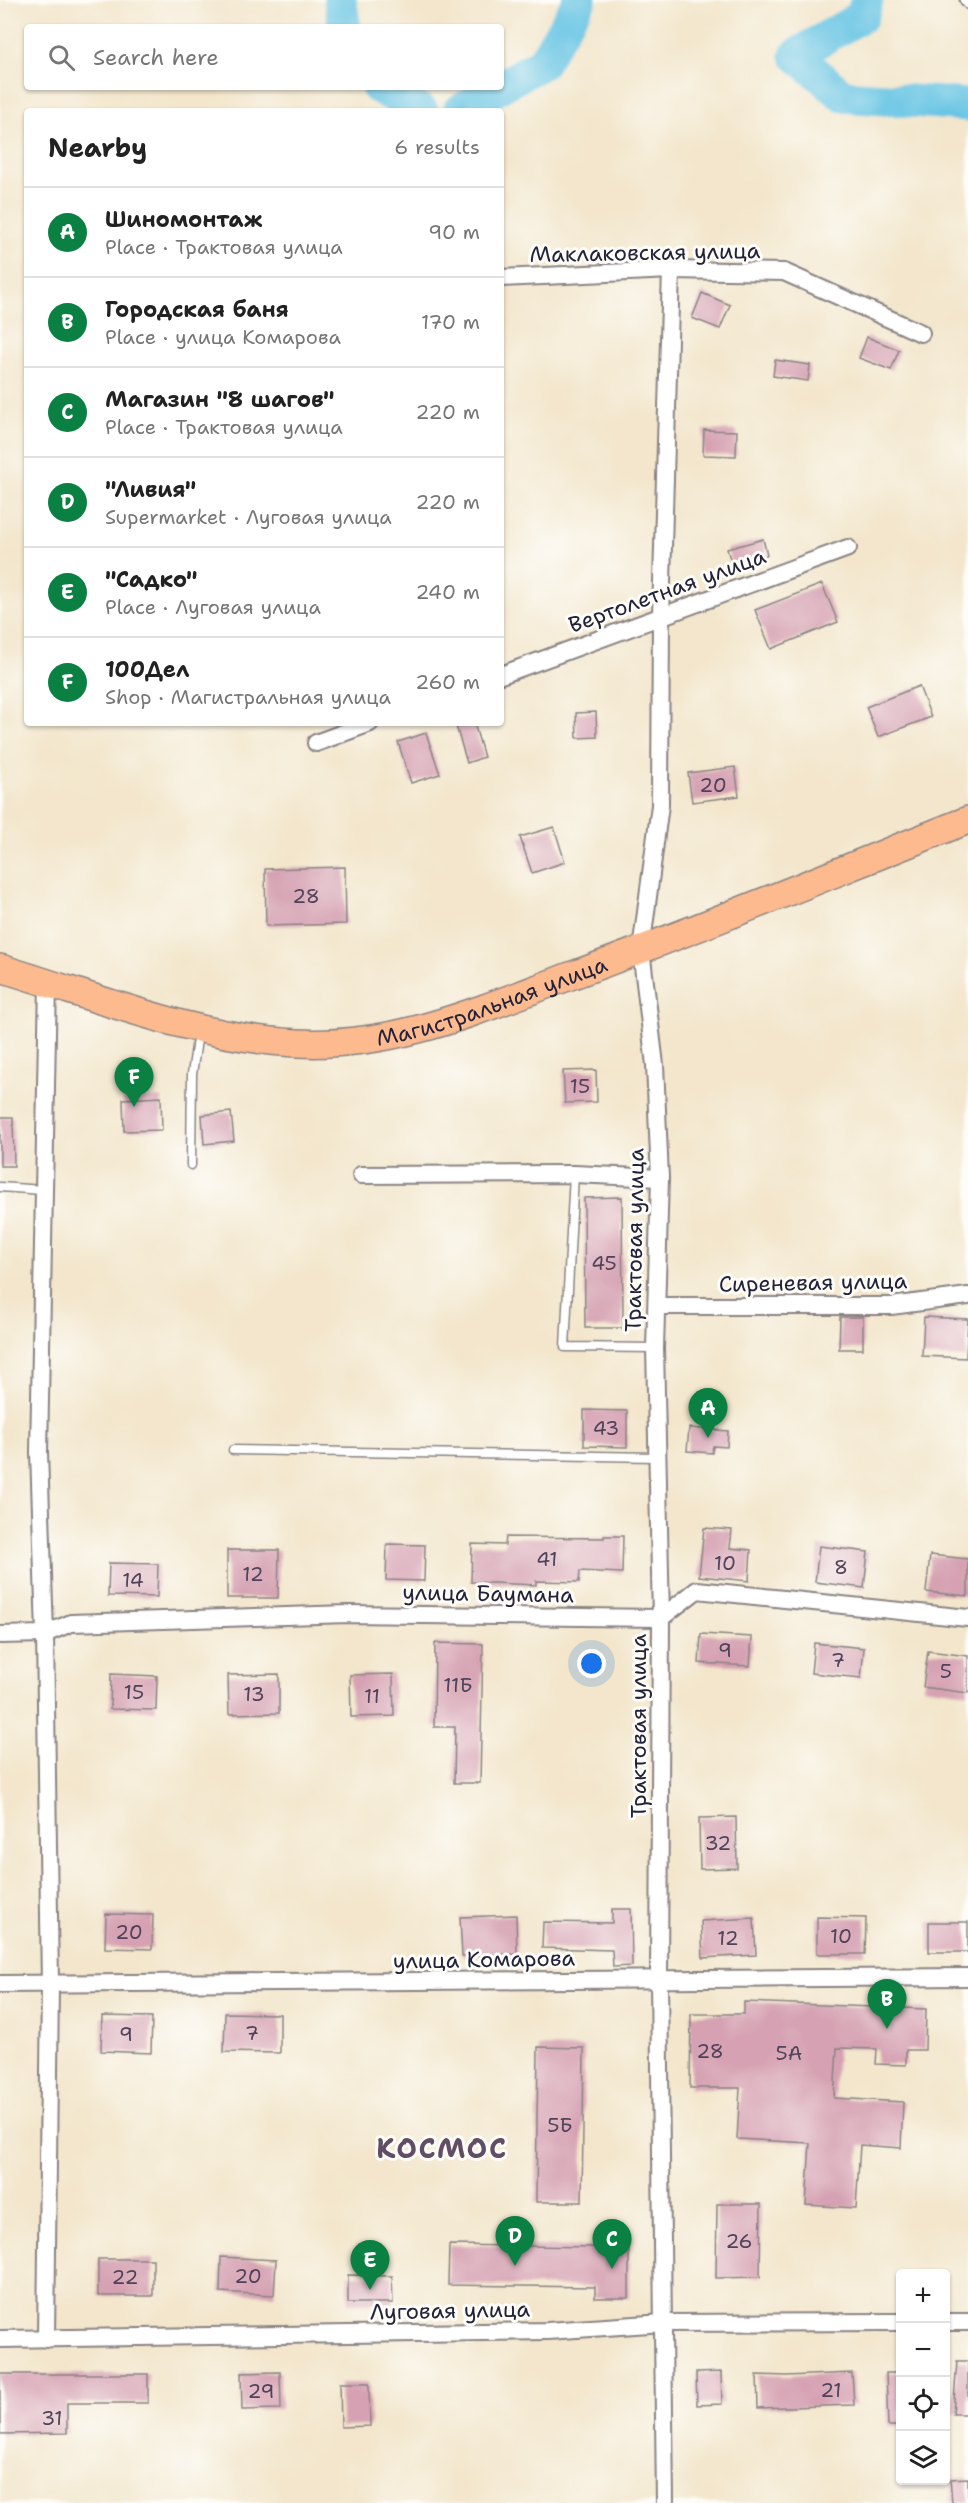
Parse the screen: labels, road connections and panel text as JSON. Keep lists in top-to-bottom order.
{
  "streets": {
    "main road": ["Магистральная улица"],
    "street": [
      "Маклаковская улица",
      "Вертолетная улица",
      "Трактовая улица",
      "Сиреневая улица",
      "улица Баумана",
      "улица Комарова",
      "Луговая улица"
    ]
  },
  "crossings": [
    ["Маклаковская улица", "Трактовая улица"],
    ["Вертолетная улица", "Трактовая улица"],
    ["Магистральная улица", "Трактовая улица"],
    ["Трактовая улица", "Сиреневая улица"],
    ["Трактовая улица", "улица Баумана"],
    ["Трактовая улица", "улица Комарова"],
    ["Трактовая улица", "Луговая улица"]
  ],
  "districts": ["КОСМОС"],
  "house_numbers": [
    "20",
    "28",
    "15",
    "45",
    "43",
    "41",
    "10",
    "8",
    "12",
    "14",
    "9",
    "7",
    "5",
    "11Б",
    "15",
    "13",
    "11",
    "32",
    "20",
    "10",
    "12",
    "7",
    "9",
    "28",
    "5А",
    "5Б",
    "26",
    "20",
    "22",
    "21",
    "29",
    "31"
  ],
  "page": {
    "search": "Search here",
    "heading": ["Nearby", "6 results"],
    "list": [
      {
        "mark": "A",
        "name": "Шиномонтаж",
        "note": "Place · Трактовая улица",
        "value": "90 m"
      },
      {
        "mark": "B",
        "name": "Городская баня",
        "note": "Place · улица Комарова",
        "value": "170 m"
      },
      {
        "mark": "C",
        "name": "Магазин \"8 шагов\"",
        "note": "Place · Трактовая улица",
        "value": "220 m"
      },
      {
        "mark": "D",
        "name": "\"Ливия\"",
        "note": "Supermarket · Луговая улица",
        "value": "220 m"
      },
      {
        "mark": "E",
        "name": "\"Садко\"",
        "note": "Place · Луговая улица",
        "value": "240 m"
      },
      {
        "mark": "F",
        "name": "100Дел",
        "note": "Shop · Магистральная улица",
        "value": "260 m"
      }
    ],
    "pins": [
      "F",
      "A",
      "B",
      "D",
      "C",
      "E"
    ],
    "map_buttons": ["+", "−"]
  }
}
